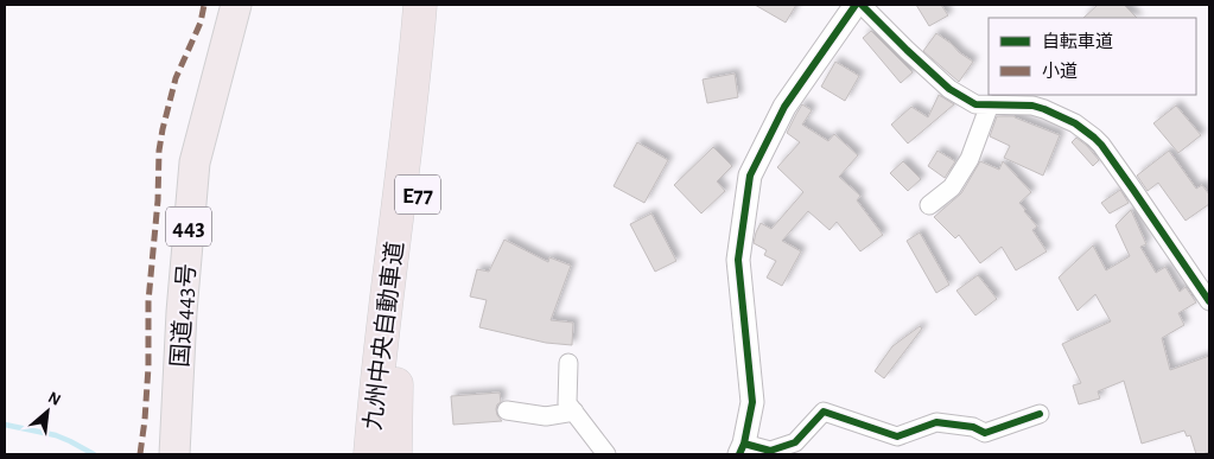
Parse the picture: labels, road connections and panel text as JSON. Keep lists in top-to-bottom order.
{
  "streets": {
    "highway": [
      "E77",
      "443",
      "国道443号",
      "九州中央自動車道"
    ]
  },
  "legend": ["自転車道", "小道"],
  "north": "top right"
}
